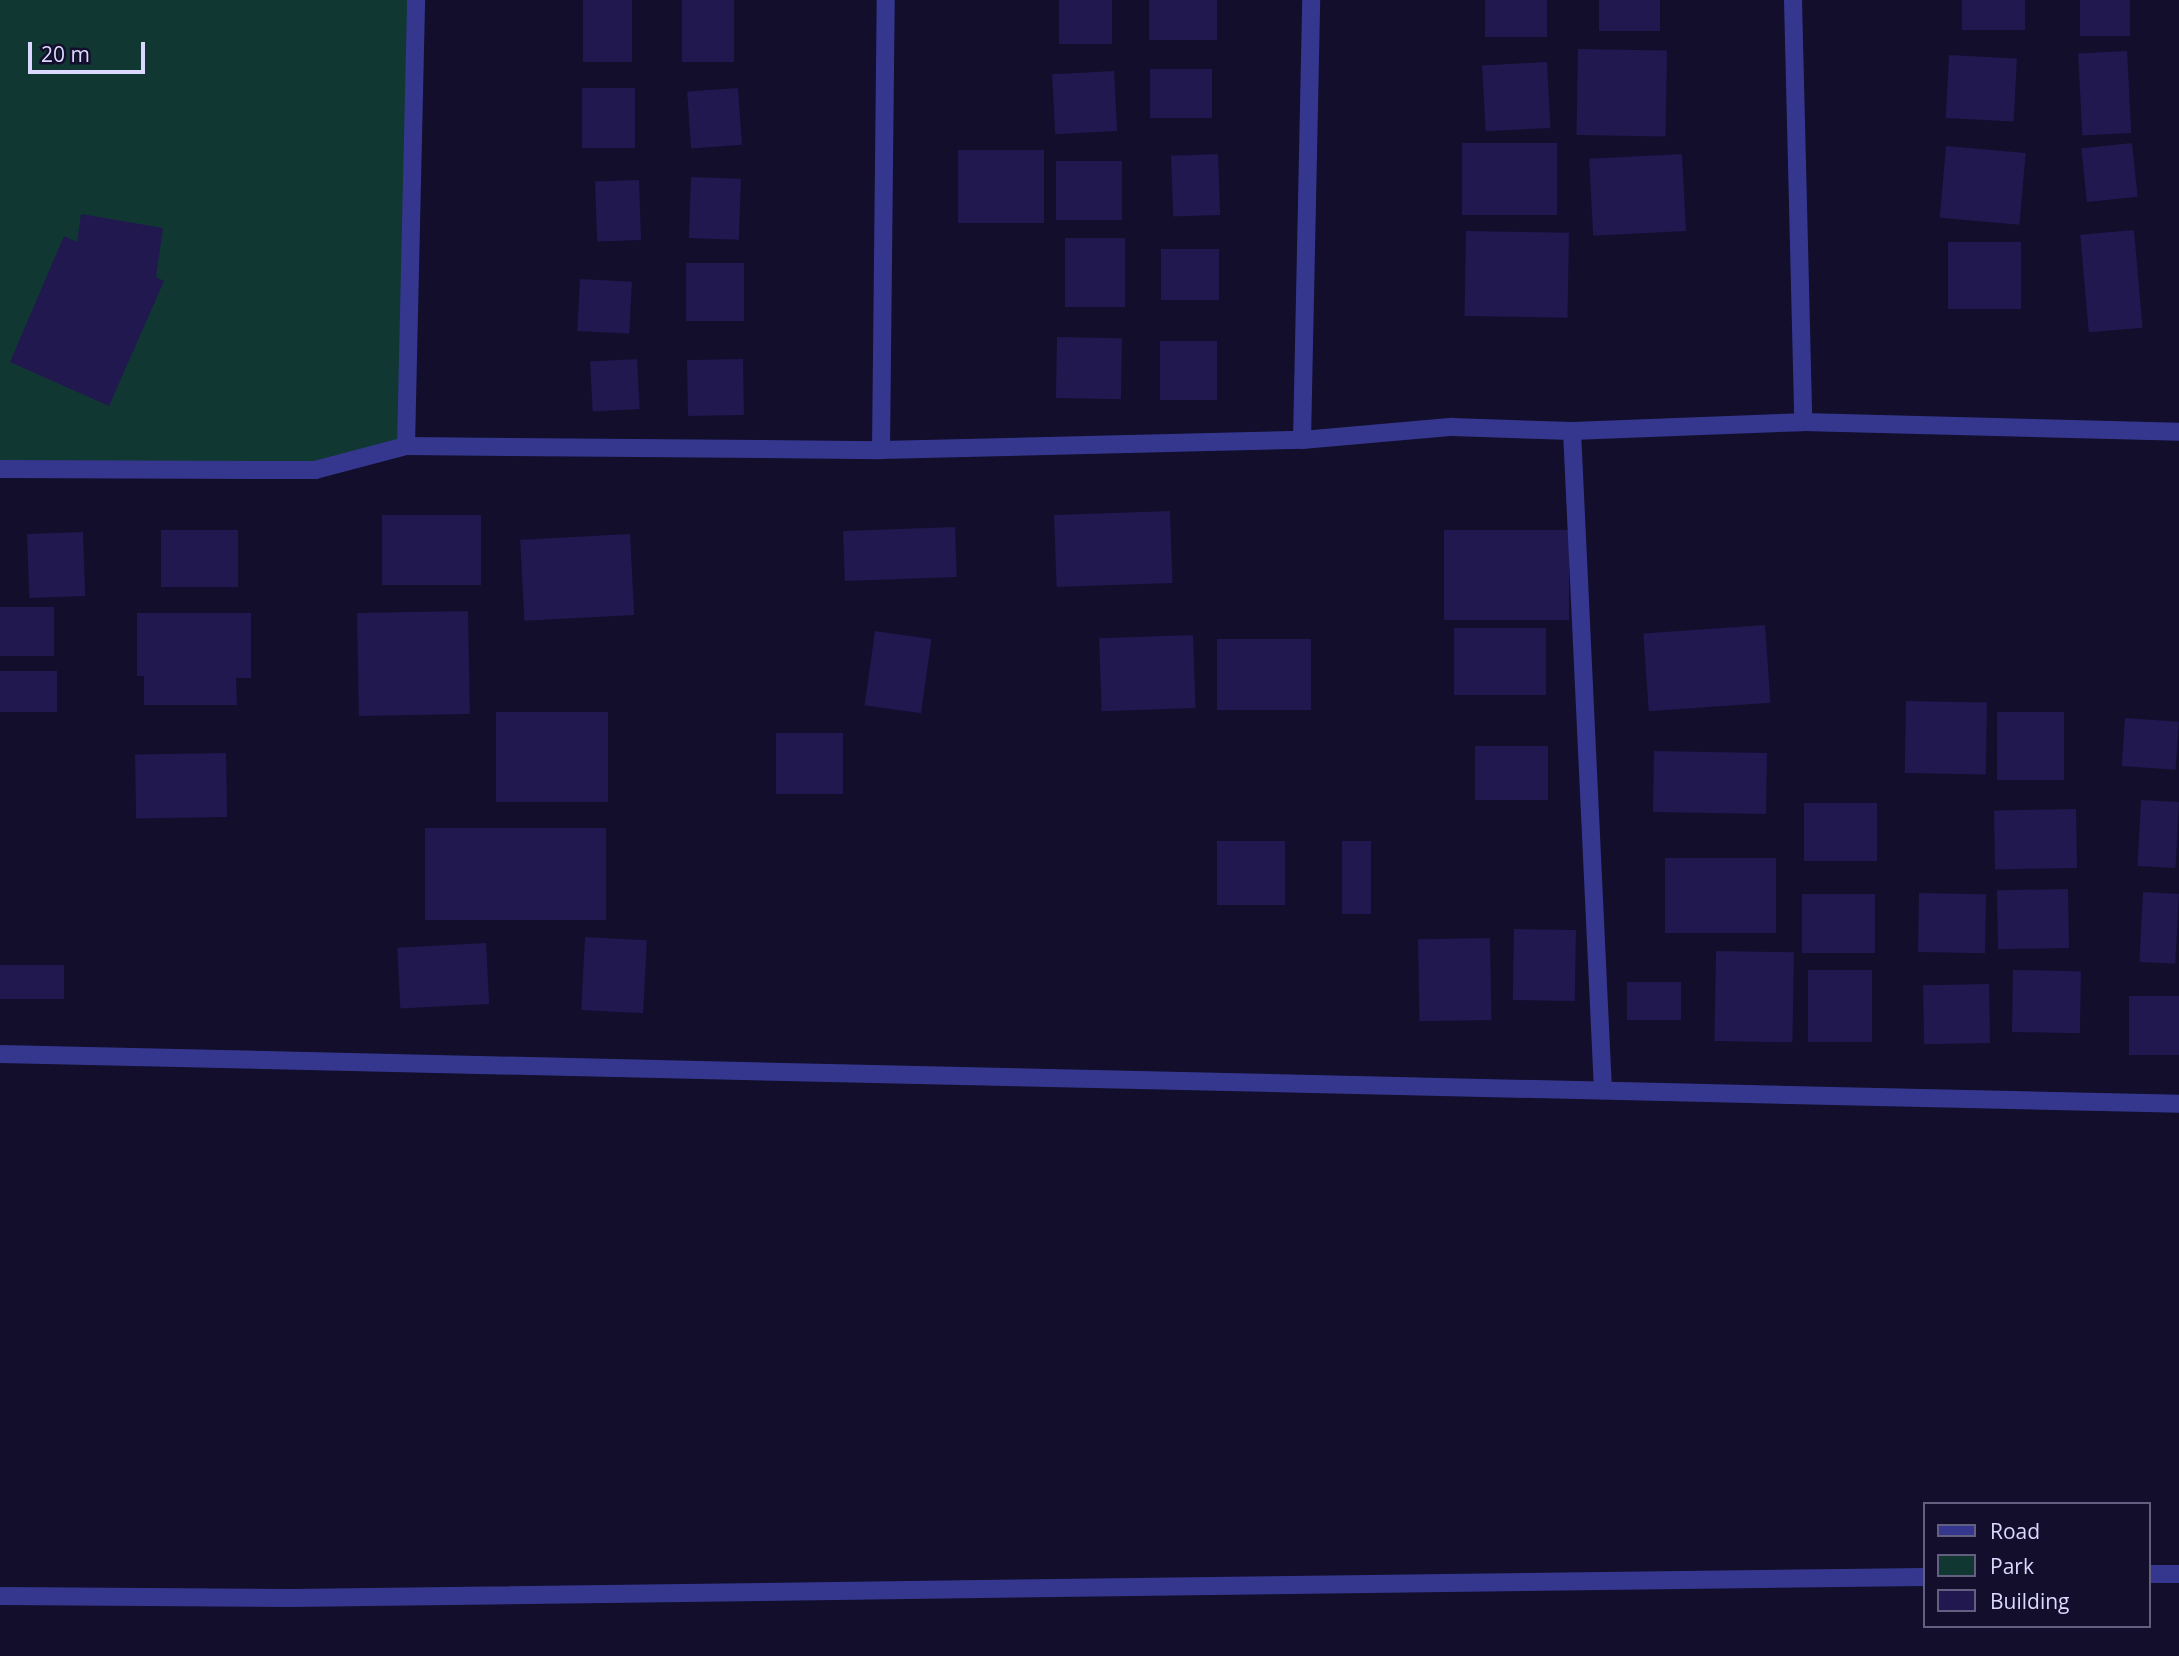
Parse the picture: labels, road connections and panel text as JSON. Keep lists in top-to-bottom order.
{
  "legend": ["Road", "Park", "Building"],
  "scale_bar": "20 m"
}
